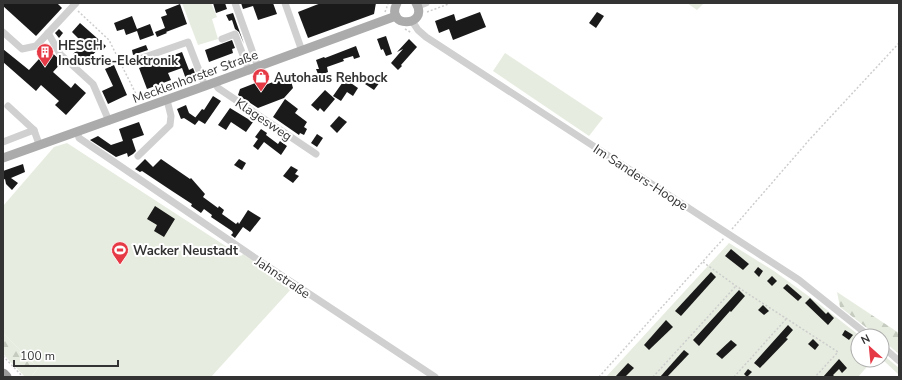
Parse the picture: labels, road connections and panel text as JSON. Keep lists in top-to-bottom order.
{
  "streets": {
    "main road": ["Mecklenhorster Straße"],
    "street": ["Klagesweg", "Im Sanders-Hoope", "Jahnstraße"]
  },
  "crossings": [
    ["Mecklenhorster Straße", "Klagesweg"],
    ["Mecklenhorster Straße", "Jahnstraße"]
  ],
  "places": {
    "building": ["HESCH Industrie-Elektronik"],
    "shop": ["Autohaus Rehbock"],
    "sports": ["Wacker Neustadt"]
  },
  "scale_bar": "100 m",
  "north": "top left"
}
